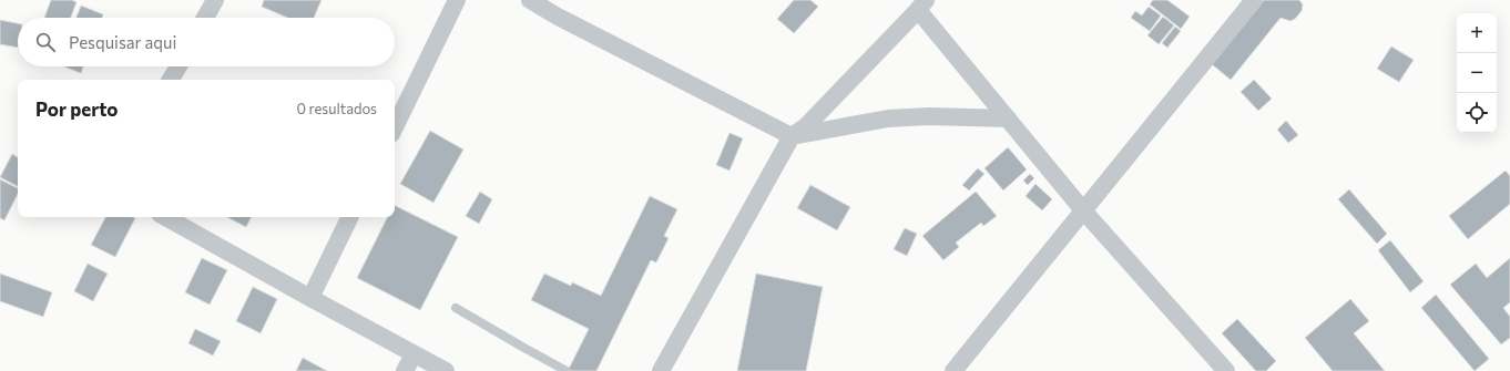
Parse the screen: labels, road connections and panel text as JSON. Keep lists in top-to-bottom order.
{
  "page": {
    "map_buttons": ["+", "−"],
    "search": "Pesquisar aqui",
    "heading": ["Por perto", "0 resultados"]
  }
}
